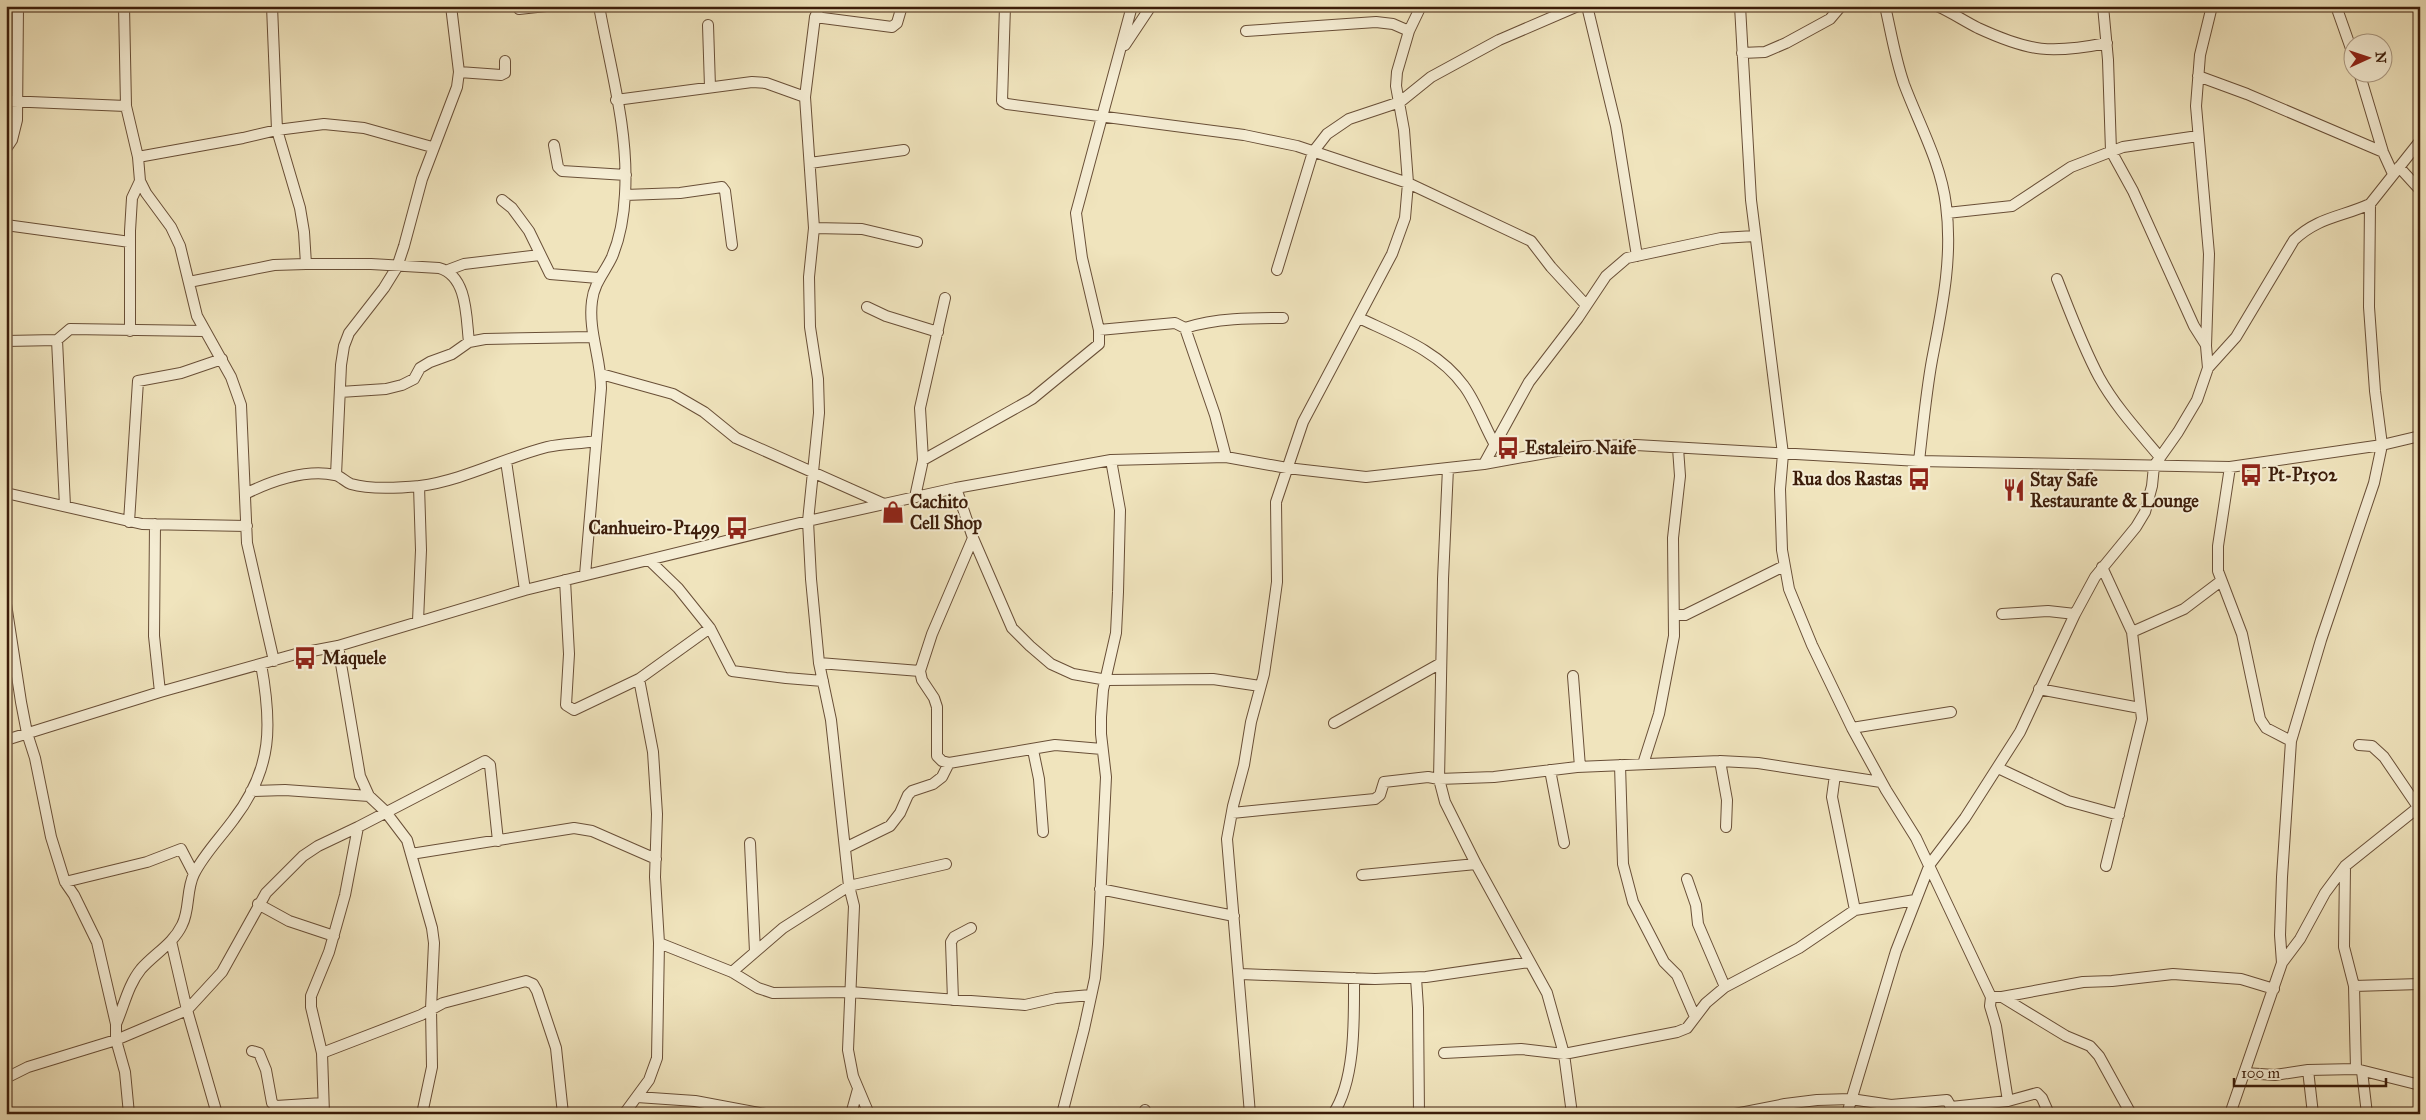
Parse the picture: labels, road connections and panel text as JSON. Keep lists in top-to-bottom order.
{
  "places": {
    "bus stop": [
      "Estaleiro Naife",
      "Pt-P1502",
      "Rua dos Rastas",
      "Canhueiro-P1499",
      "Maquele"
    ],
    "restaurant": ["Stay Safe Restaurante & Lounge"],
    "shop": ["Cachito Cell Shop"]
  },
  "scale_bar": "100 m",
  "north": "right"
}
